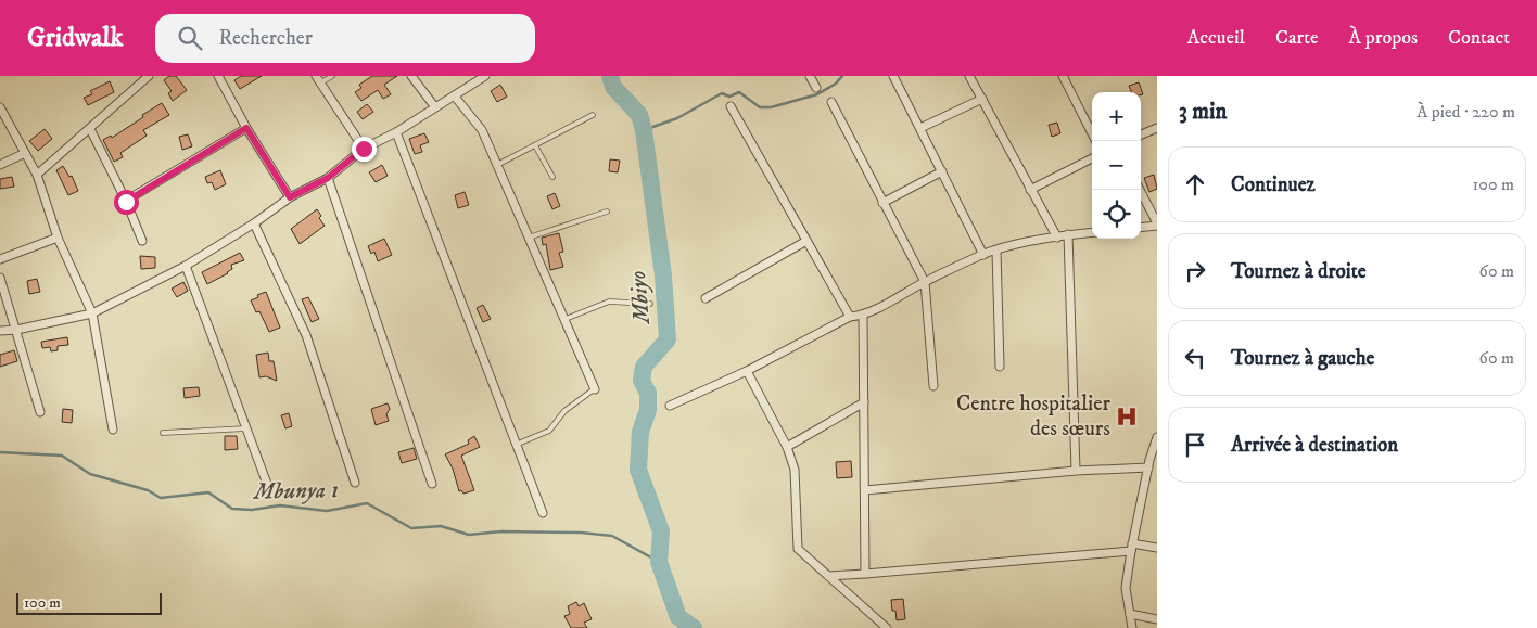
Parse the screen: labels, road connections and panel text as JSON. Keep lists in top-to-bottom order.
{
  "water": ["Mbiyo", "Mbunya 1"],
  "places": {
    "hospital": ["Centre hospitalier des sœurs"]
  },
  "scale_bar": "100 m",
  "page": {
    "header": "Gridwalk",
    "search": "Rechercher",
    "nav": [
      "Accueil",
      "Carte",
      "À propos",
      "Contact"
    ],
    "heading": ["3 min", "À pied · 220 m"],
    "map_buttons": ["+", "−"],
    "list": [
      ["Continuez", "100 m"],
      ["Tournez à droite", "60 m"],
      ["Tournez à gauche", "60 m"],
      "Arrivée à destination"
    ],
    "scale": "100 m"
  }
}
